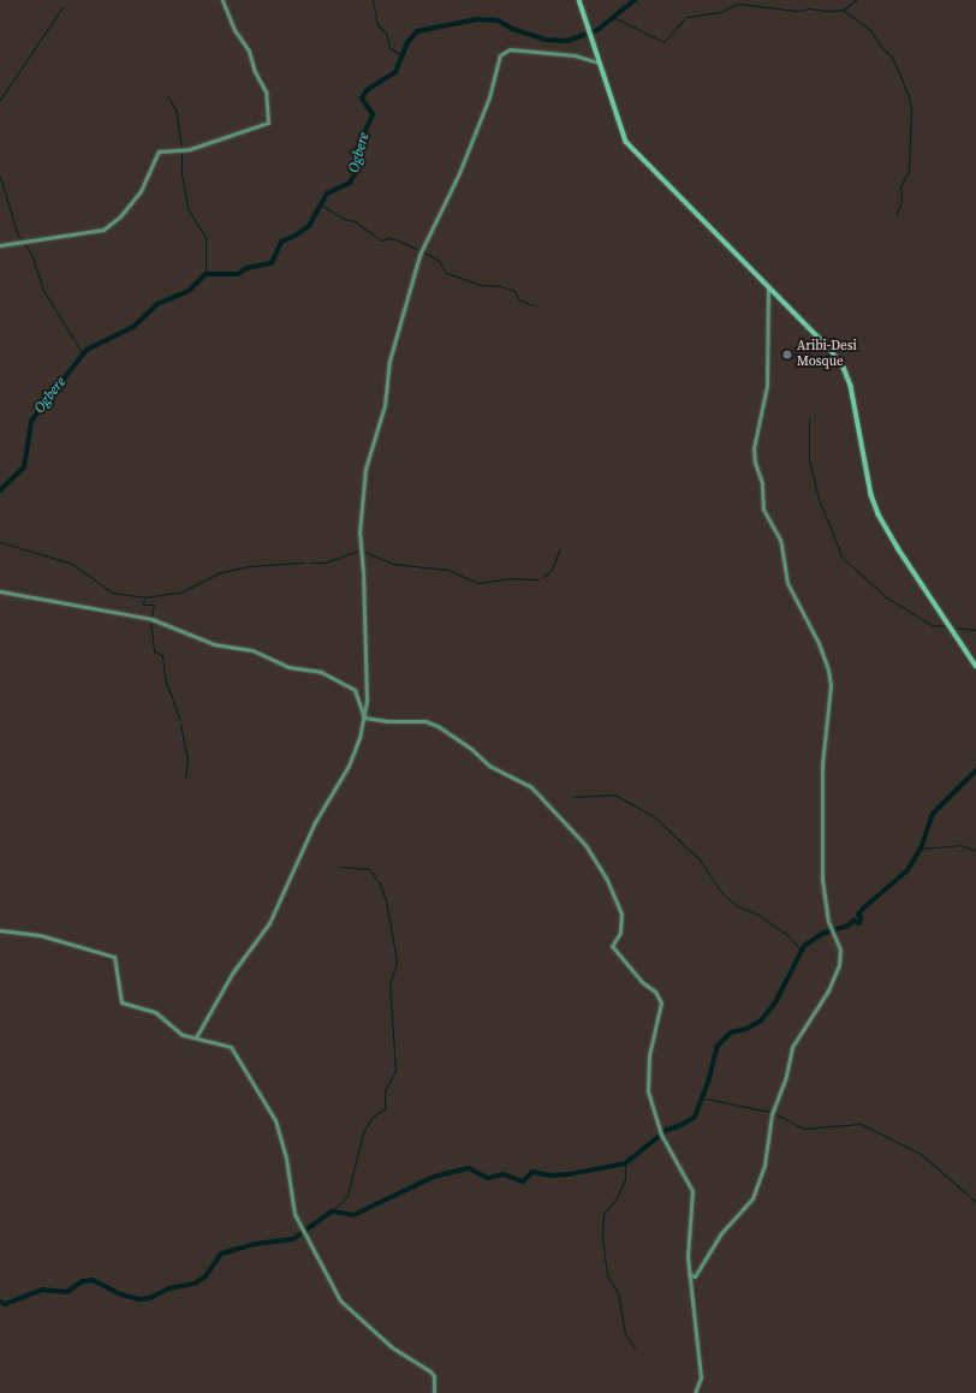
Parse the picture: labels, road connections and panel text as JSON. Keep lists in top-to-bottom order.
{
  "water": ["Ogbere"],
  "places": ["Aribi-Desi Mosque"]
}
